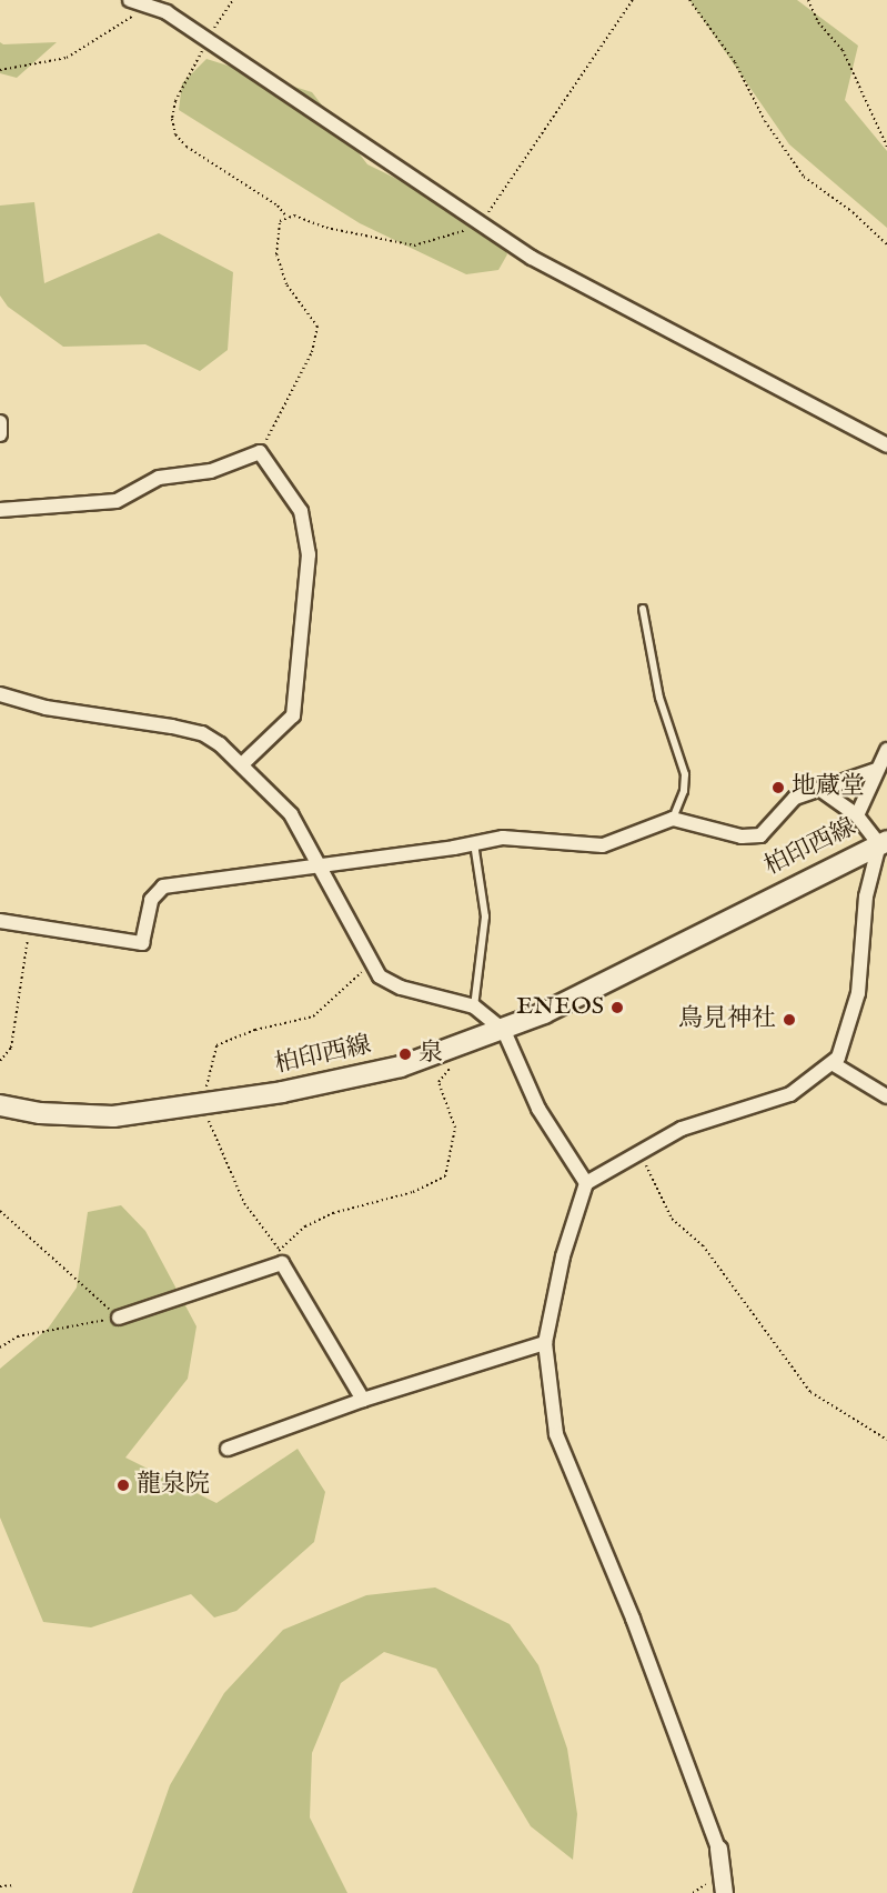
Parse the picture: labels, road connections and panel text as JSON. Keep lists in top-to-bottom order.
{
  "streets": {
    "main road": ["柏印西線"]
  },
  "places": [
    "地蔵堂",
    "ENEOS",
    "鳥見神社",
    "泉",
    "龍泉院"
  ]
}
